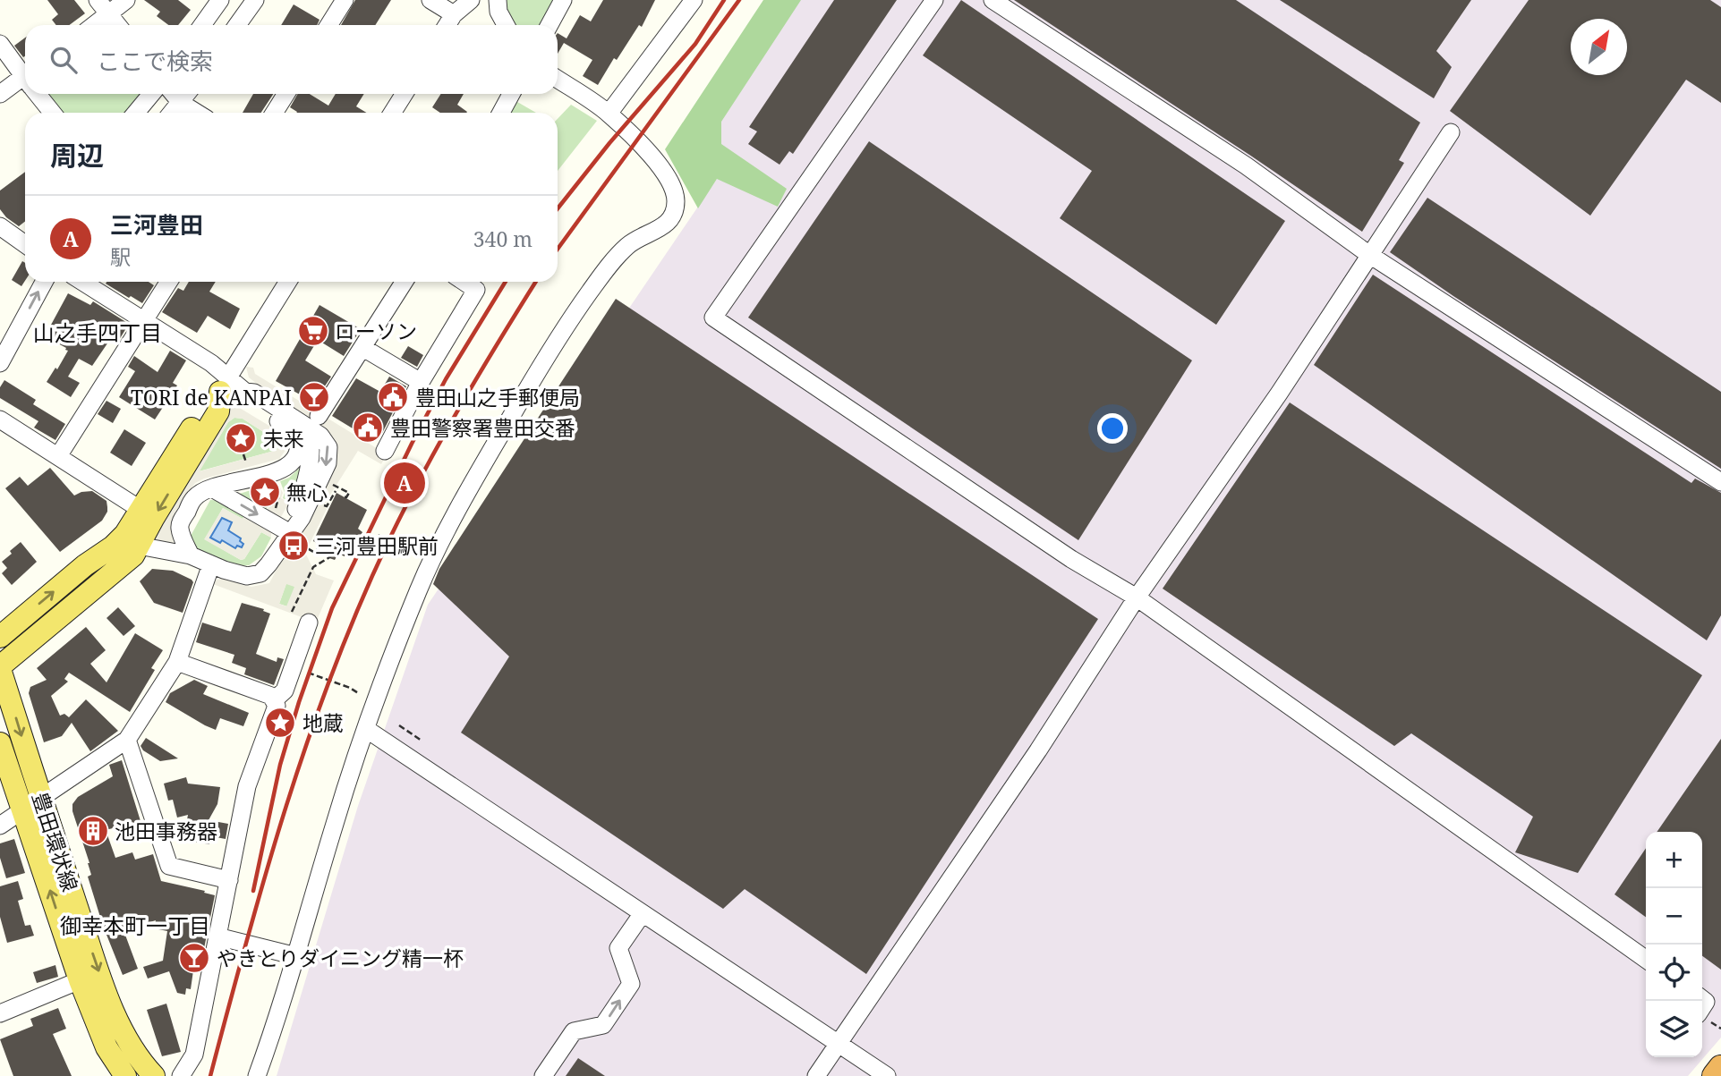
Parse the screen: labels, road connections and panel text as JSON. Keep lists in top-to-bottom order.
{
  "streets": {
    "main road": ["豊田環状線"]
  },
  "districts": ["山之手四丁目", "御幸本町一丁目"],
  "places": {
    "supermarket": ["ローソン"],
    "bar": ["TORI de KANPAI", "やきとりダイニング精一杯"],
    "public building": ["豊田山之手郵便局", "豊田警察署豊田交番"],
    "place": ["未来", "無心", "地蔵"],
    "bus stop": ["三河豊田駅前"],
    "building": ["池田事務器"]
  },
  "north": "top right",
  "page": {
    "search": "ここで検索",
    "heading": "周辺",
    "list": [
      {
        "mark": "A",
        "name": "三河豊田",
        "note": "駅",
        "value": "340 m"
      }
    ],
    "pins": "A",
    "map_buttons": ["+", "−"]
  }
}
